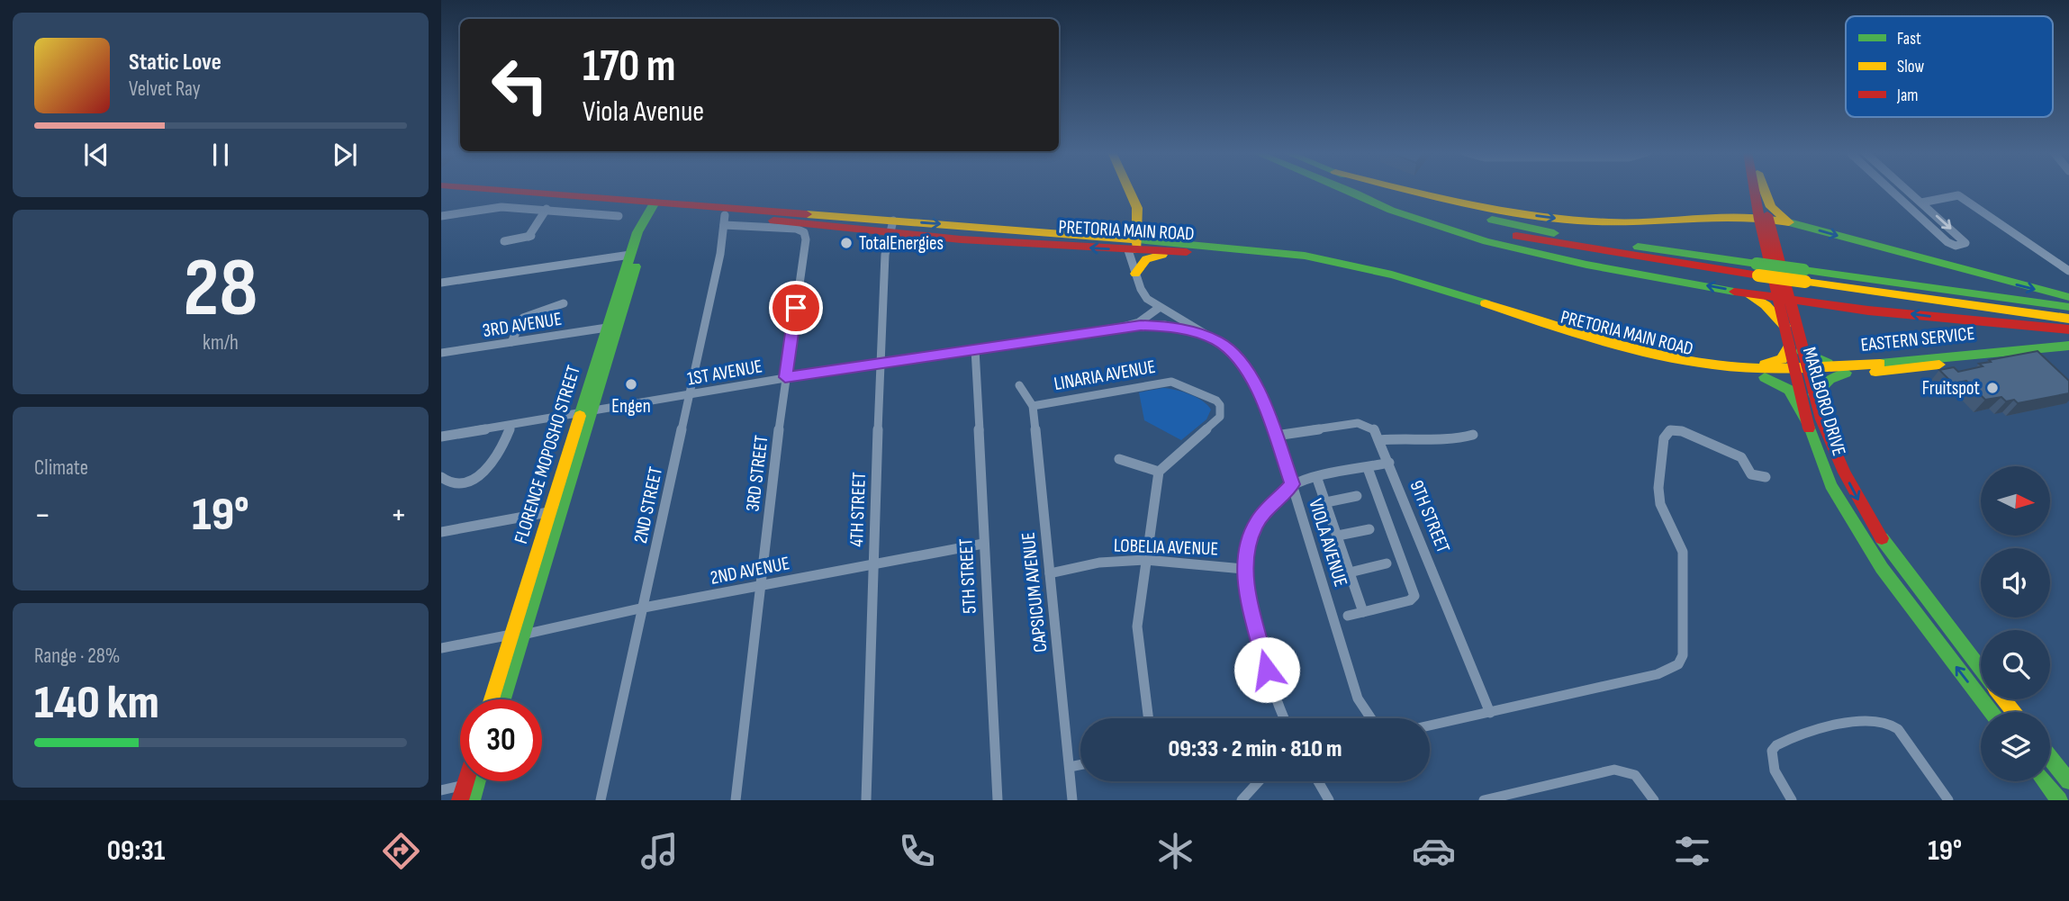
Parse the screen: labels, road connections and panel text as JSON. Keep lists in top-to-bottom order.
{
  "streets": {
    "main road": [
      "PRETORIA MAIN ROAD",
      "EASTERN SERVICE",
      "MARLBORO DRIVE",
      "FLORENCE MOPOSHO STREET"
    ],
    "street": [
      "3RD AVENUE",
      "1ST AVENUE",
      "LINARIA AVENUE",
      "3RD STREET",
      "2ND STREET",
      "4TH STREET",
      "9TH STREET",
      "VIOLA AVENUE",
      "LOBELIA AVENUE",
      "2ND AVENUE",
      "5TH STREET",
      "CAPSICUM AVENUE"
    ]
  },
  "crossings": [
    ["PRETORIA MAIN ROAD", "EASTERN SERVICE"],
    ["PRETORIA MAIN ROAD", "MARLBORO DRIVE"],
    ["PRETORIA MAIN ROAD", "FLORENCE MOPOSHO STREET"],
    ["PRETORIA MAIN ROAD", "3RD STREET"],
    ["PRETORIA MAIN ROAD", "2ND STREET"],
    ["PRETORIA MAIN ROAD", "4TH STREET"],
    ["PRETORIA MAIN ROAD", "VIOLA AVENUE"],
    ["3RD AVENUE", "FLORENCE MOPOSHO STREET"],
    ["EASTERN SERVICE", "MARLBORO DRIVE"],
    ["1ST AVENUE", "FLORENCE MOPOSHO STREET"],
    ["1ST AVENUE", "3RD STREET"],
    ["1ST AVENUE", "2ND STREET"],
    ["1ST AVENUE", "4TH STREET"],
    ["1ST AVENUE", "VIOLA AVENUE"],
    ["1ST AVENUE", "5TH STREET"],
    ["LINARIA AVENUE", "CAPSICUM AVENUE"],
    ["FLORENCE MOPOSHO STREET", "2ND AVENUE"],
    ["3RD STREET", "2ND STREET"],
    ["3RD STREET", "2ND AVENUE"],
    ["2ND STREET", "2ND AVENUE"],
    ["4TH STREET", "2ND AVENUE"],
    ["LOBELIA AVENUE", "CAPSICUM AVENUE"],
    ["2ND AVENUE", "5TH STREET"]
  ],
  "places": ["TotalEnergies", "Engen", "Fruitspot"],
  "legend": ["Fast", "Slow", "Jam"],
  "north": "right",
  "page": {
    "turn": ["170 m", "Viola Avenue"],
    "song": ["Static Love", "Velvet Ray"],
    "tile": [
      ["28", "km/h"],
      "Climate",
      ["Range · 28%", "140 km"]
    ],
    "heat": ["−", "19°", "+"],
    "limit": "30",
    "trip": "09:33 · 2 min · 810 m",
    "tabs": ["09:31", "19°"]
  }
}
